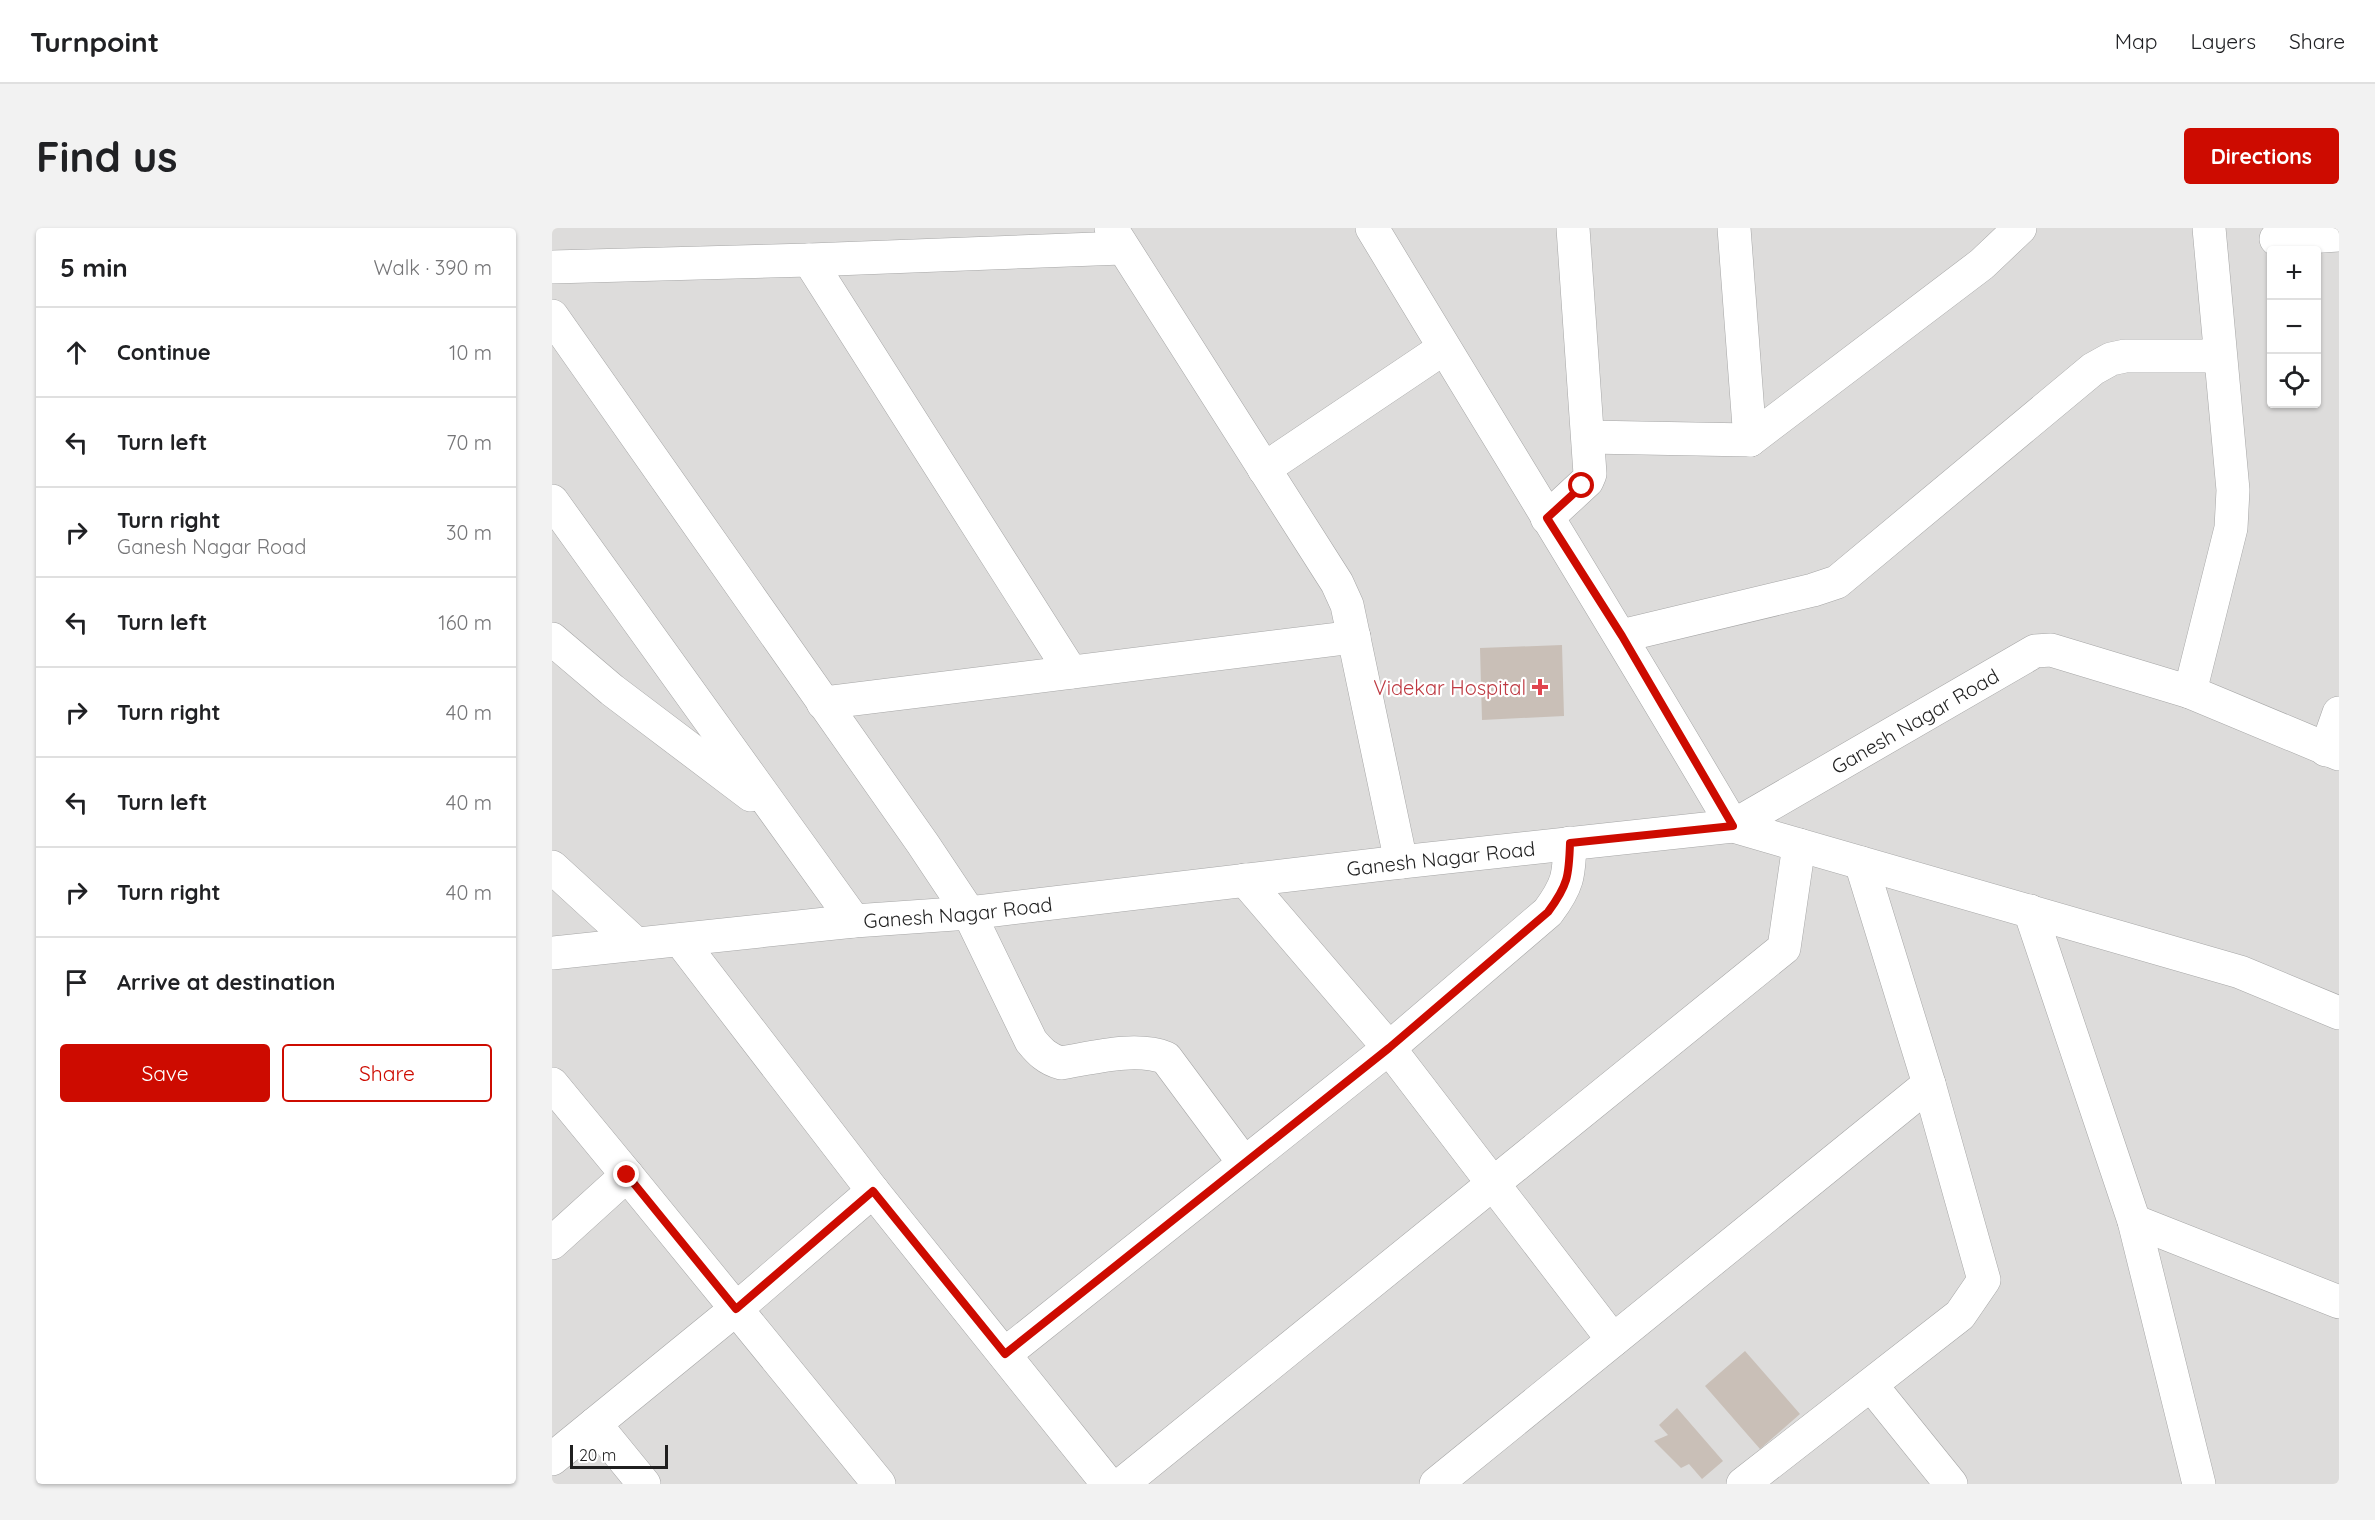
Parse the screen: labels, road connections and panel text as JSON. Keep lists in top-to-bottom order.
{
  "streets": {
    "street": ["Ganesh Nagar Road"]
  },
  "places": {
    "health": ["Videkar Hospital"]
  },
  "scale_bar": "20 m",
  "page": {
    "header": "Turnpoint",
    "nav": ["Map", "Layers", "Share"],
    "buttons": [
      "Directions",
      ["Save", "Share"]
    ],
    "title": "Find us",
    "heading": ["5 min", "Walk · 390 m"],
    "map_buttons": ["+", "−"],
    "list": [
      ["Continue", "10 m"],
      ["Turn left", "70 m"],
      ["Turn right", "Ganesh Nagar Road", "30 m"],
      ["Turn left", "160 m"],
      ["Turn right", "40 m"],
      ["Turn left", "40 m"],
      ["Turn right", "40 m"],
      "Arrive at destination"
    ],
    "scale": "20 m"
  }
}
